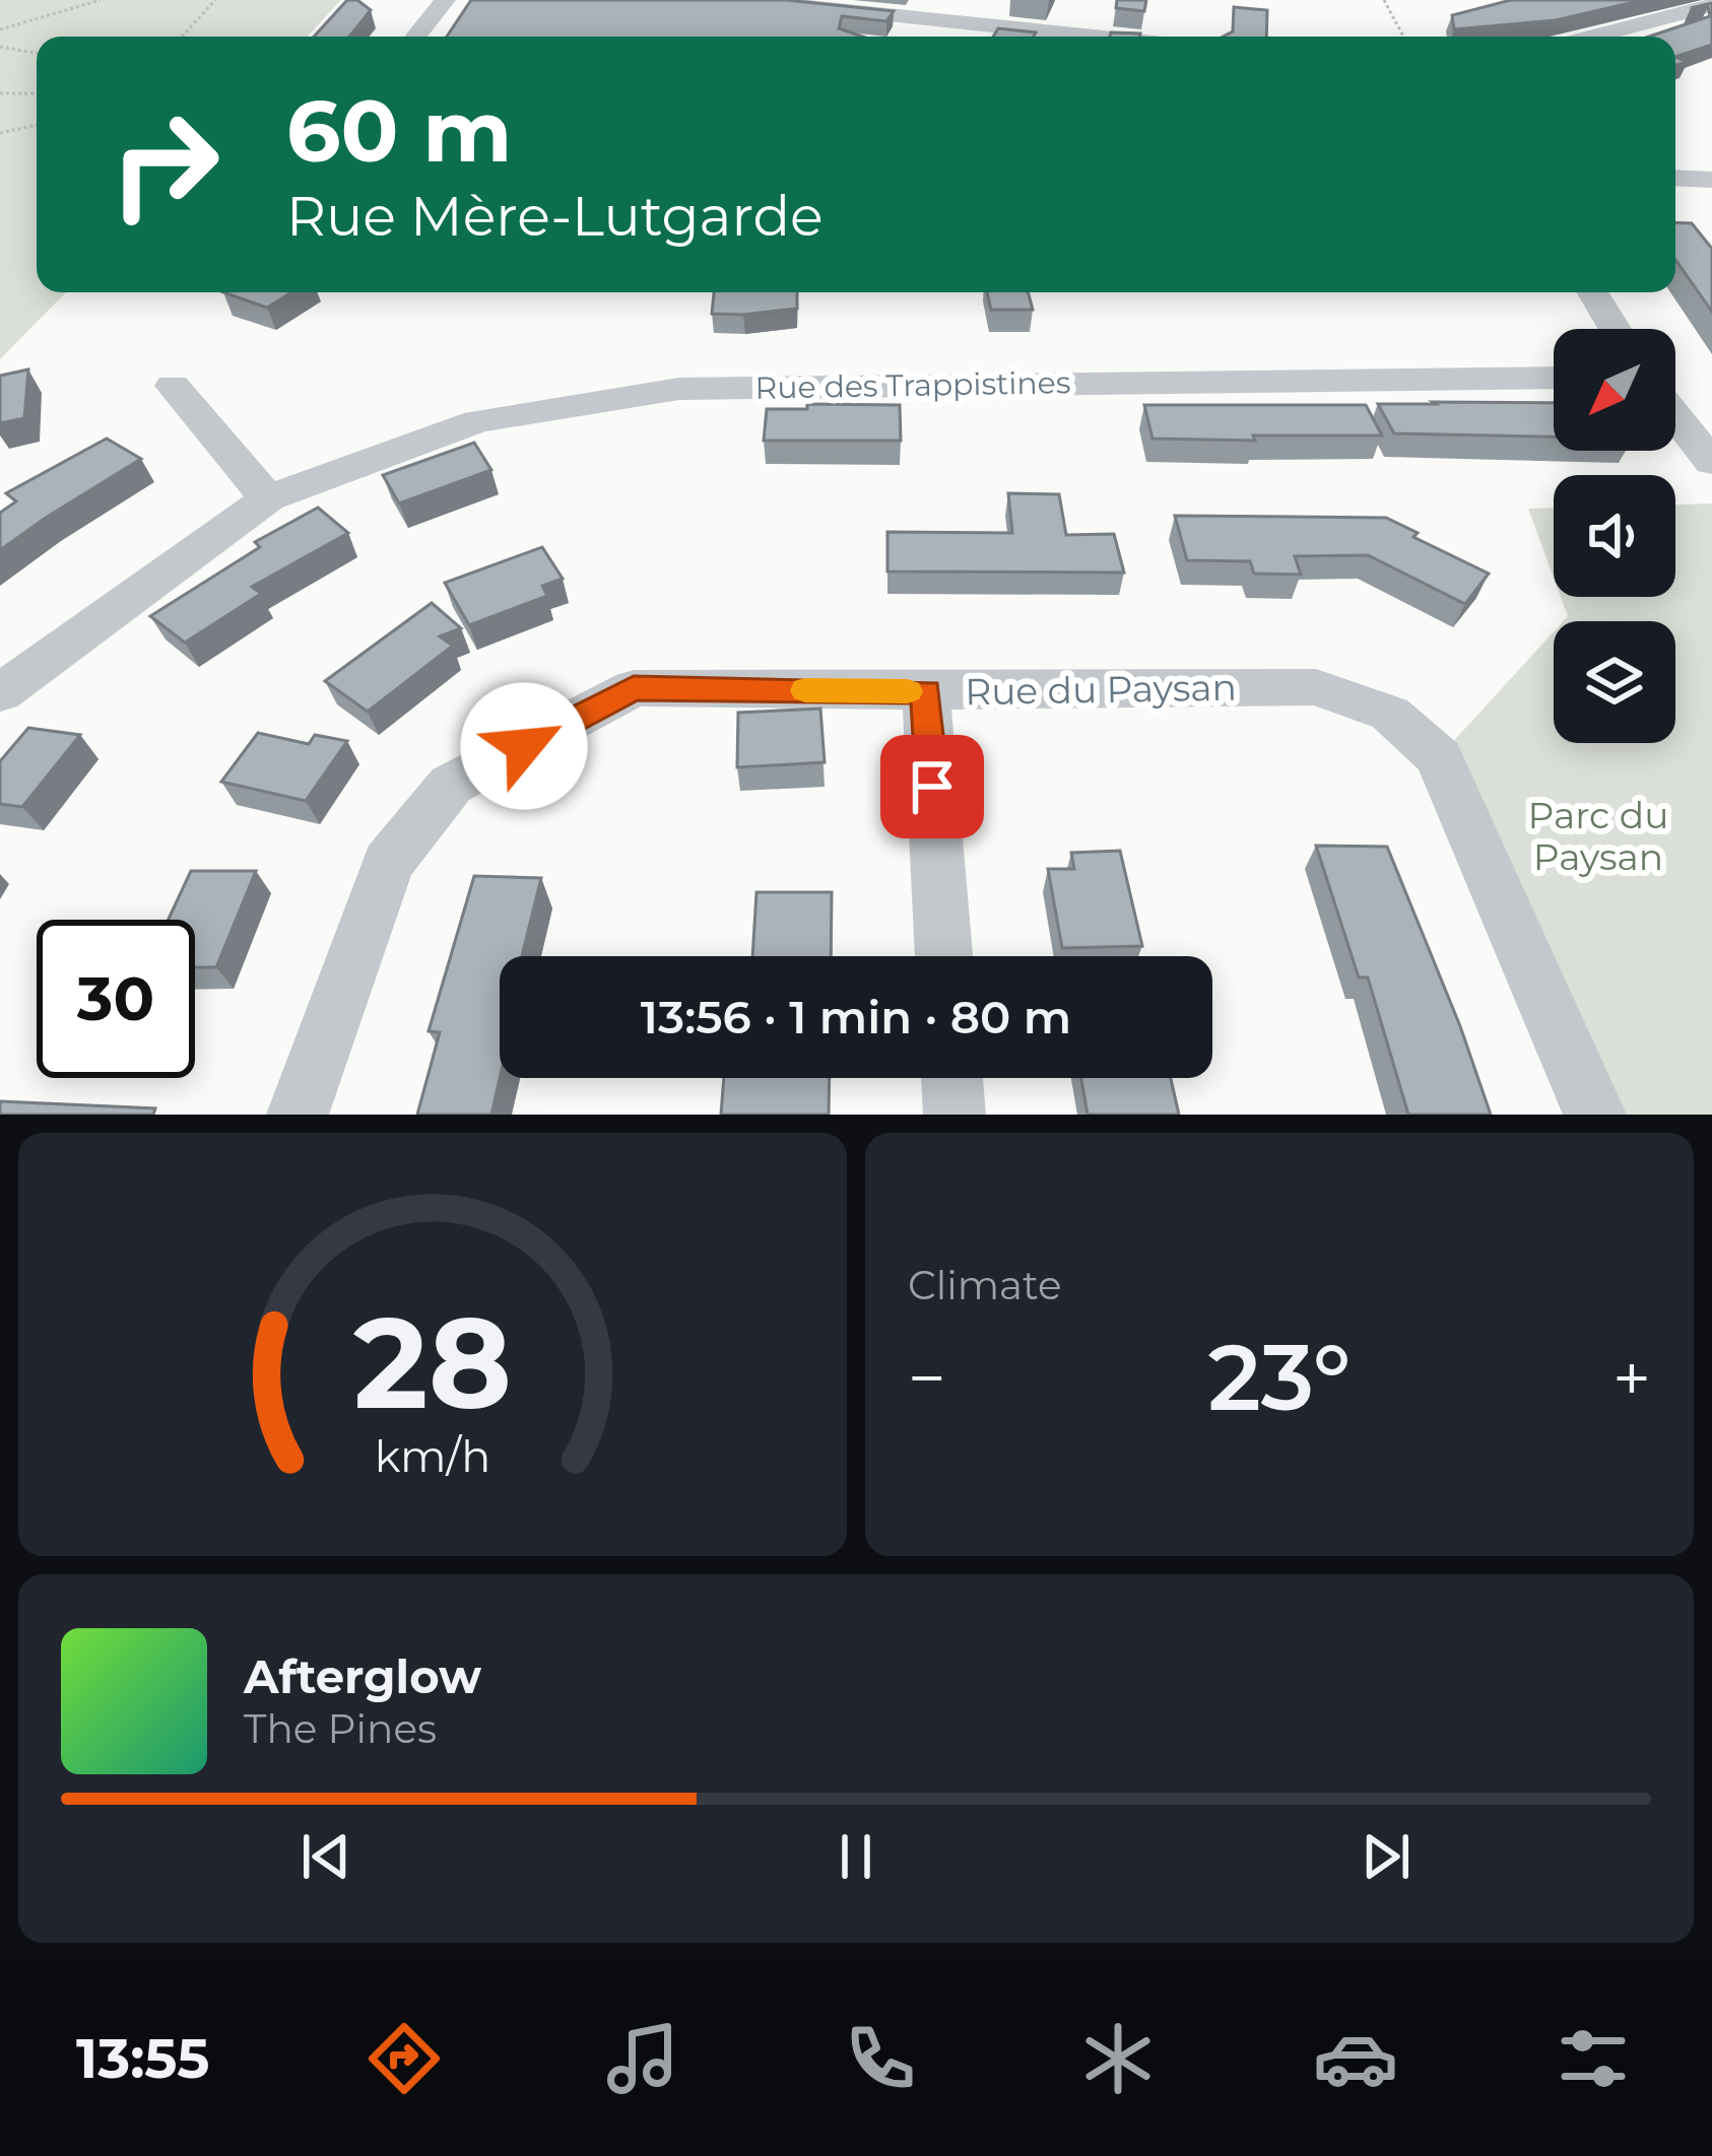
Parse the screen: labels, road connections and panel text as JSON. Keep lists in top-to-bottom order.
{
  "streets": {
    "street": ["Rue des Trappistines", "Rue du Paysan"]
  },
  "parks": ["Parc du Paysan"],
  "north": "bottom left",
  "page": {
    "turn": ["60 m", "Rue Mère-Lutgarde"],
    "limit": "30",
    "trip": "13:56 · 1 min · 80 m",
    "tile": "Climate",
    "heat": ["−", "23°", "+"],
    "song": ["Afterglow", "The Pines"],
    "tabs": "13:55",
    "gauge": ["28", "km/h"]
  }
}
